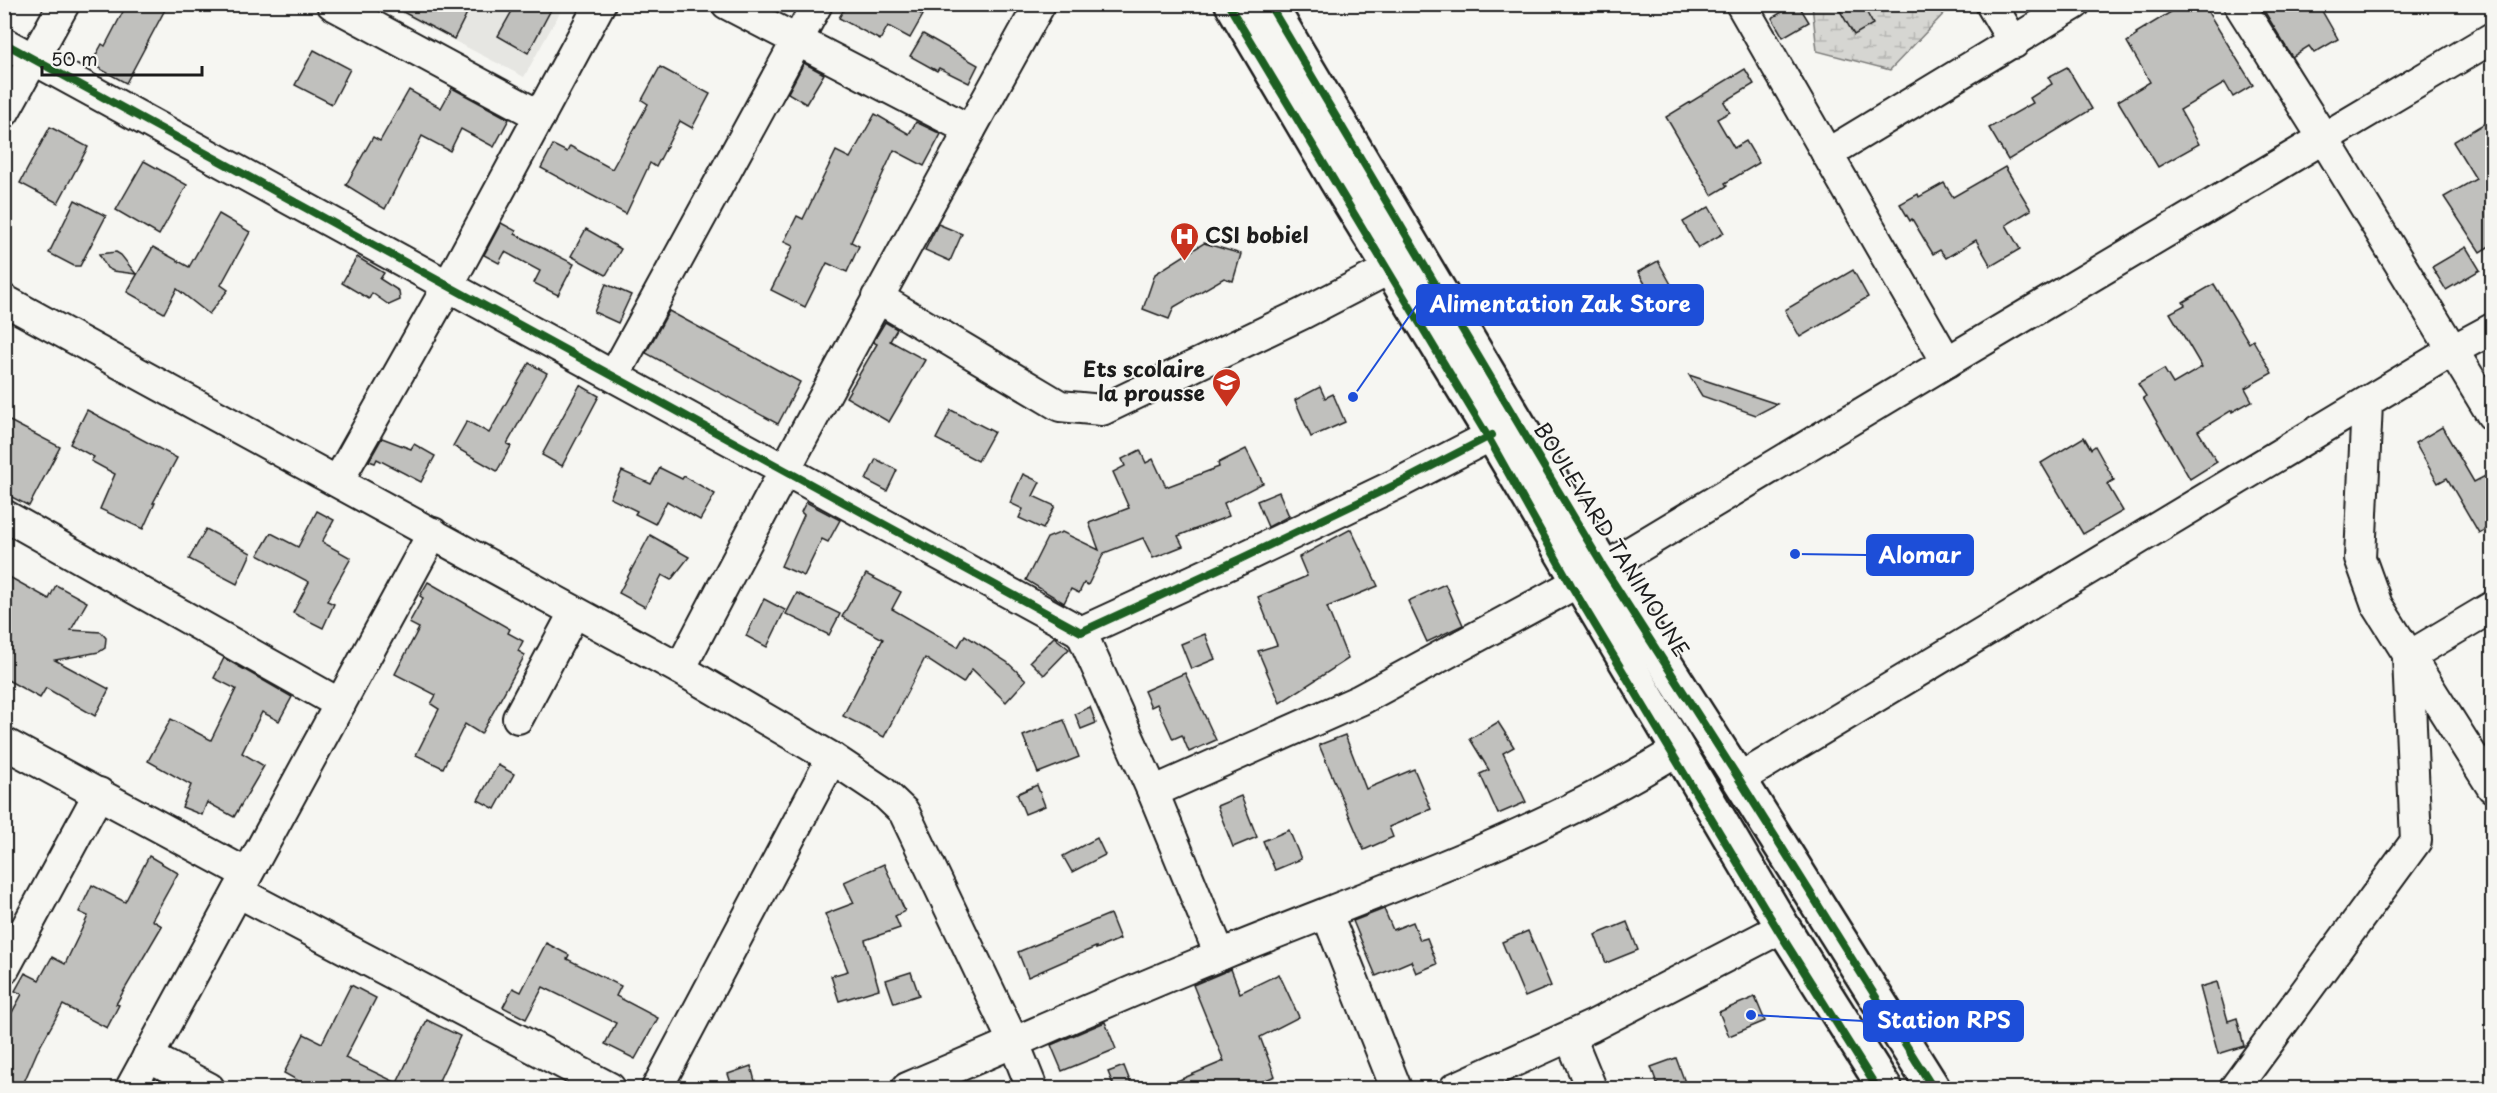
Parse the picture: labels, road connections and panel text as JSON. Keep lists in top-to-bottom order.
{
  "streets": {
    "main road": ["BOULEVARD TANIMOUNE"]
  },
  "places": {
    "hospital": ["CSI bobiel"],
    "other": ["Alimentation Zak Store", "Alomar", "Station RPS"],
    "school or university": ["Ets scolaire la prousse"]
  },
  "scale_bar": "50 m"
}
